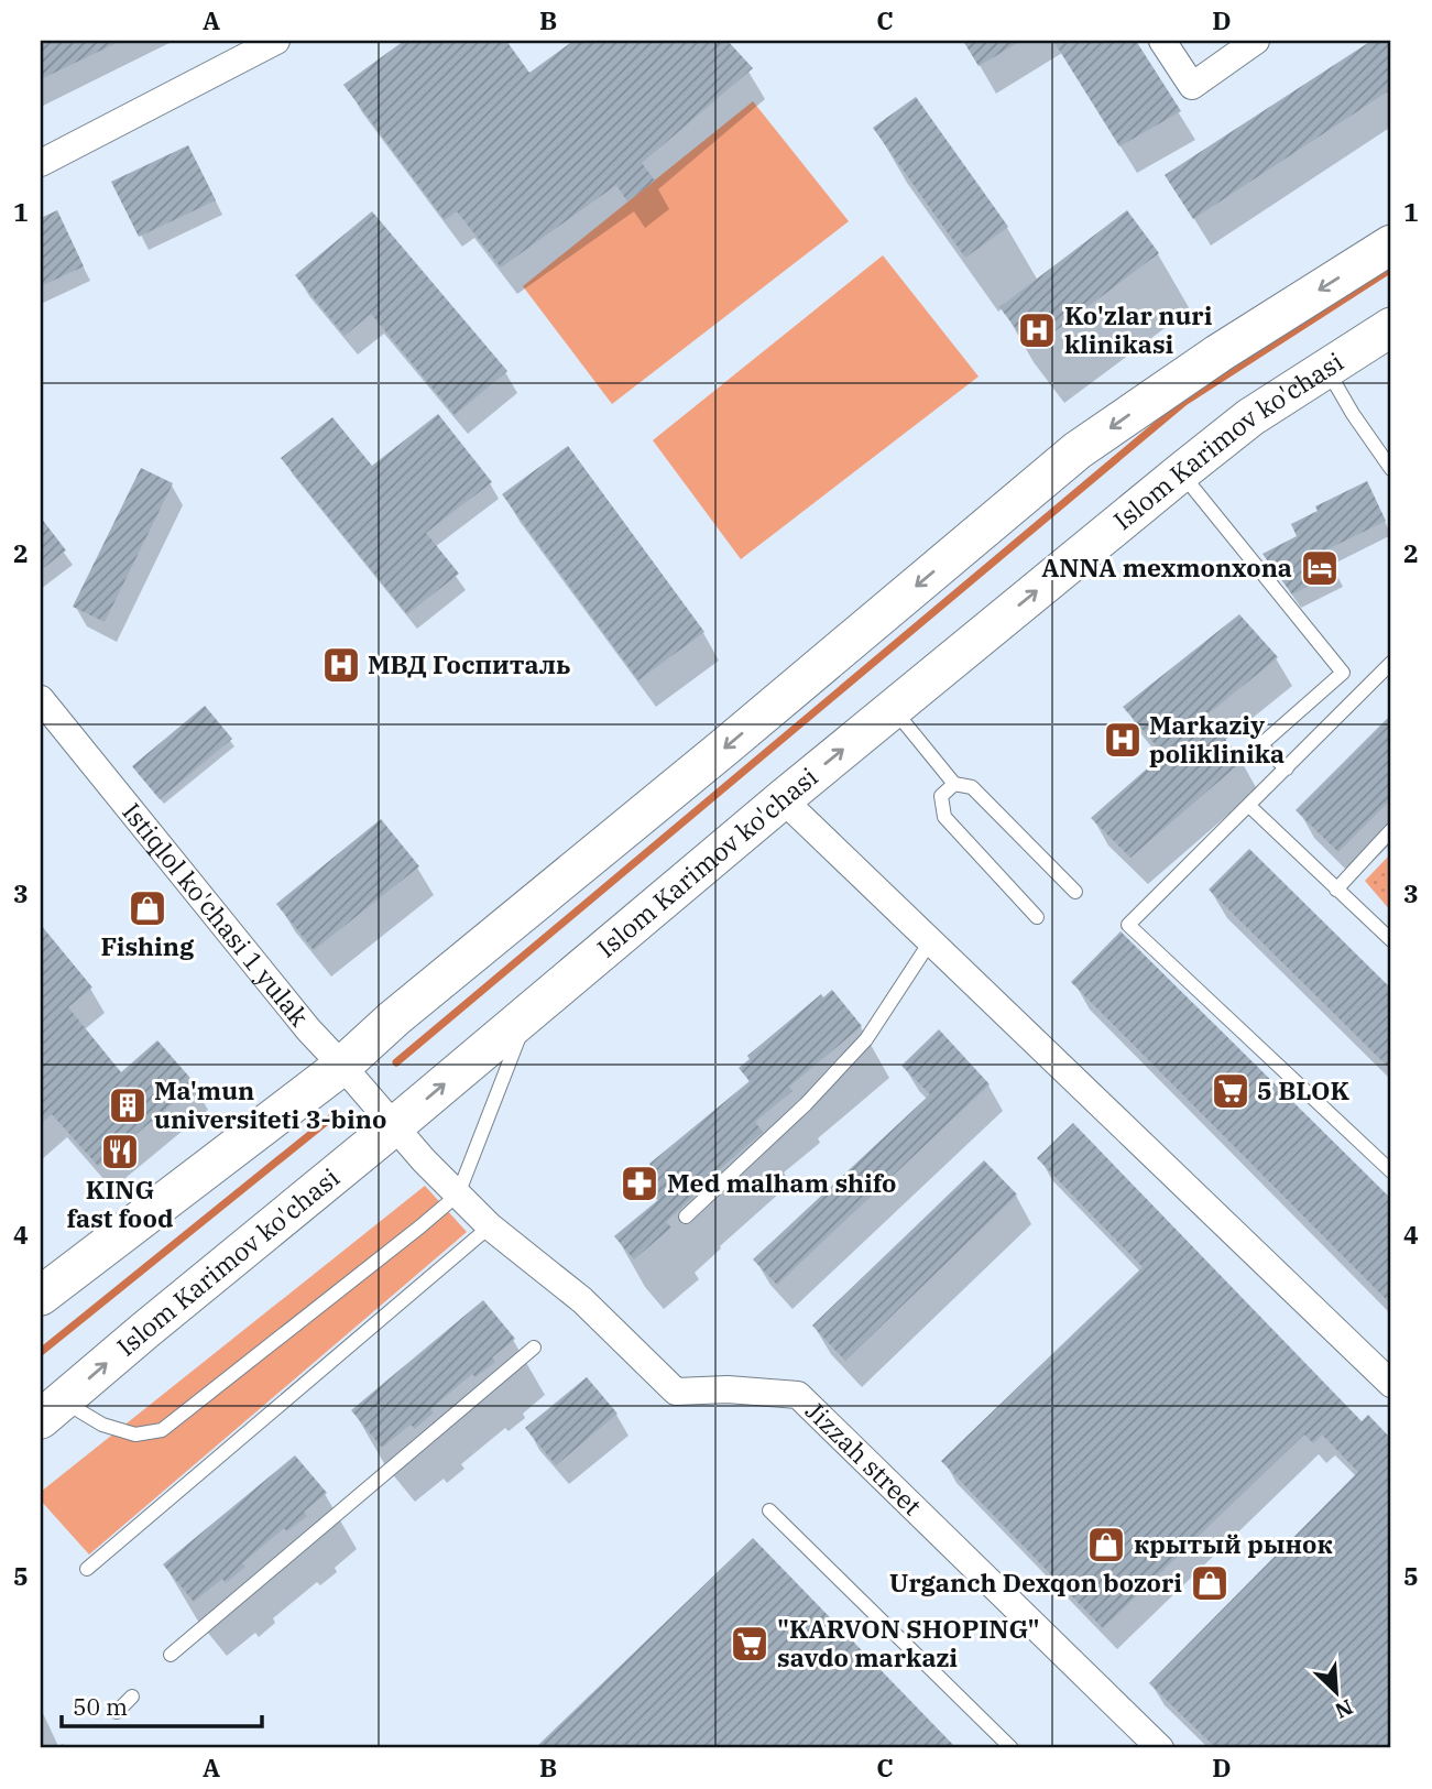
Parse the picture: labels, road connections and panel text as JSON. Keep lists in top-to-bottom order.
{
  "streets": {
    "main road": ["Islom Karimov ko'chasi"],
    "street": ["Istiqlol ko'chasi 1 yulak", "Jizzah street"]
  },
  "crossings": [
    ["Islom Karimov ko'chasi", "Istiqlol ko'chasi 1 yulak"],
    ["Islom Karimov ko'chasi", "Jizzah street"],
    ["Istiqlol ko'chasi 1 yulak", "Jizzah street"]
  ],
  "places": {
    "hospital": ["Ko'zlar nuri klinikasi", "МВД Госпиталь", "Markaziy poliklinika"],
    "hotel": ["ANNA mexmonxona"],
    "shop": ["Fishing", "крытый рынок", "Urganch Dexqon bozori"],
    "supermarket": ["5 BLOK", "\"KARVON SHOPING\" savdo markazi"],
    "building": ["Ma'mun universiteti 3-bino"],
    "restaurant": ["KING fast food"],
    "pharmacy": ["Med malham shifo"]
  },
  "scale_bar": "50 m",
  "north": "bottom right",
  "grid": {
    "columns": [
      "A",
      "B",
      "C",
      "D"
    ],
    "rows": [
      "1",
      "2",
      "3",
      "4",
      "5"
    ]
  }
}
